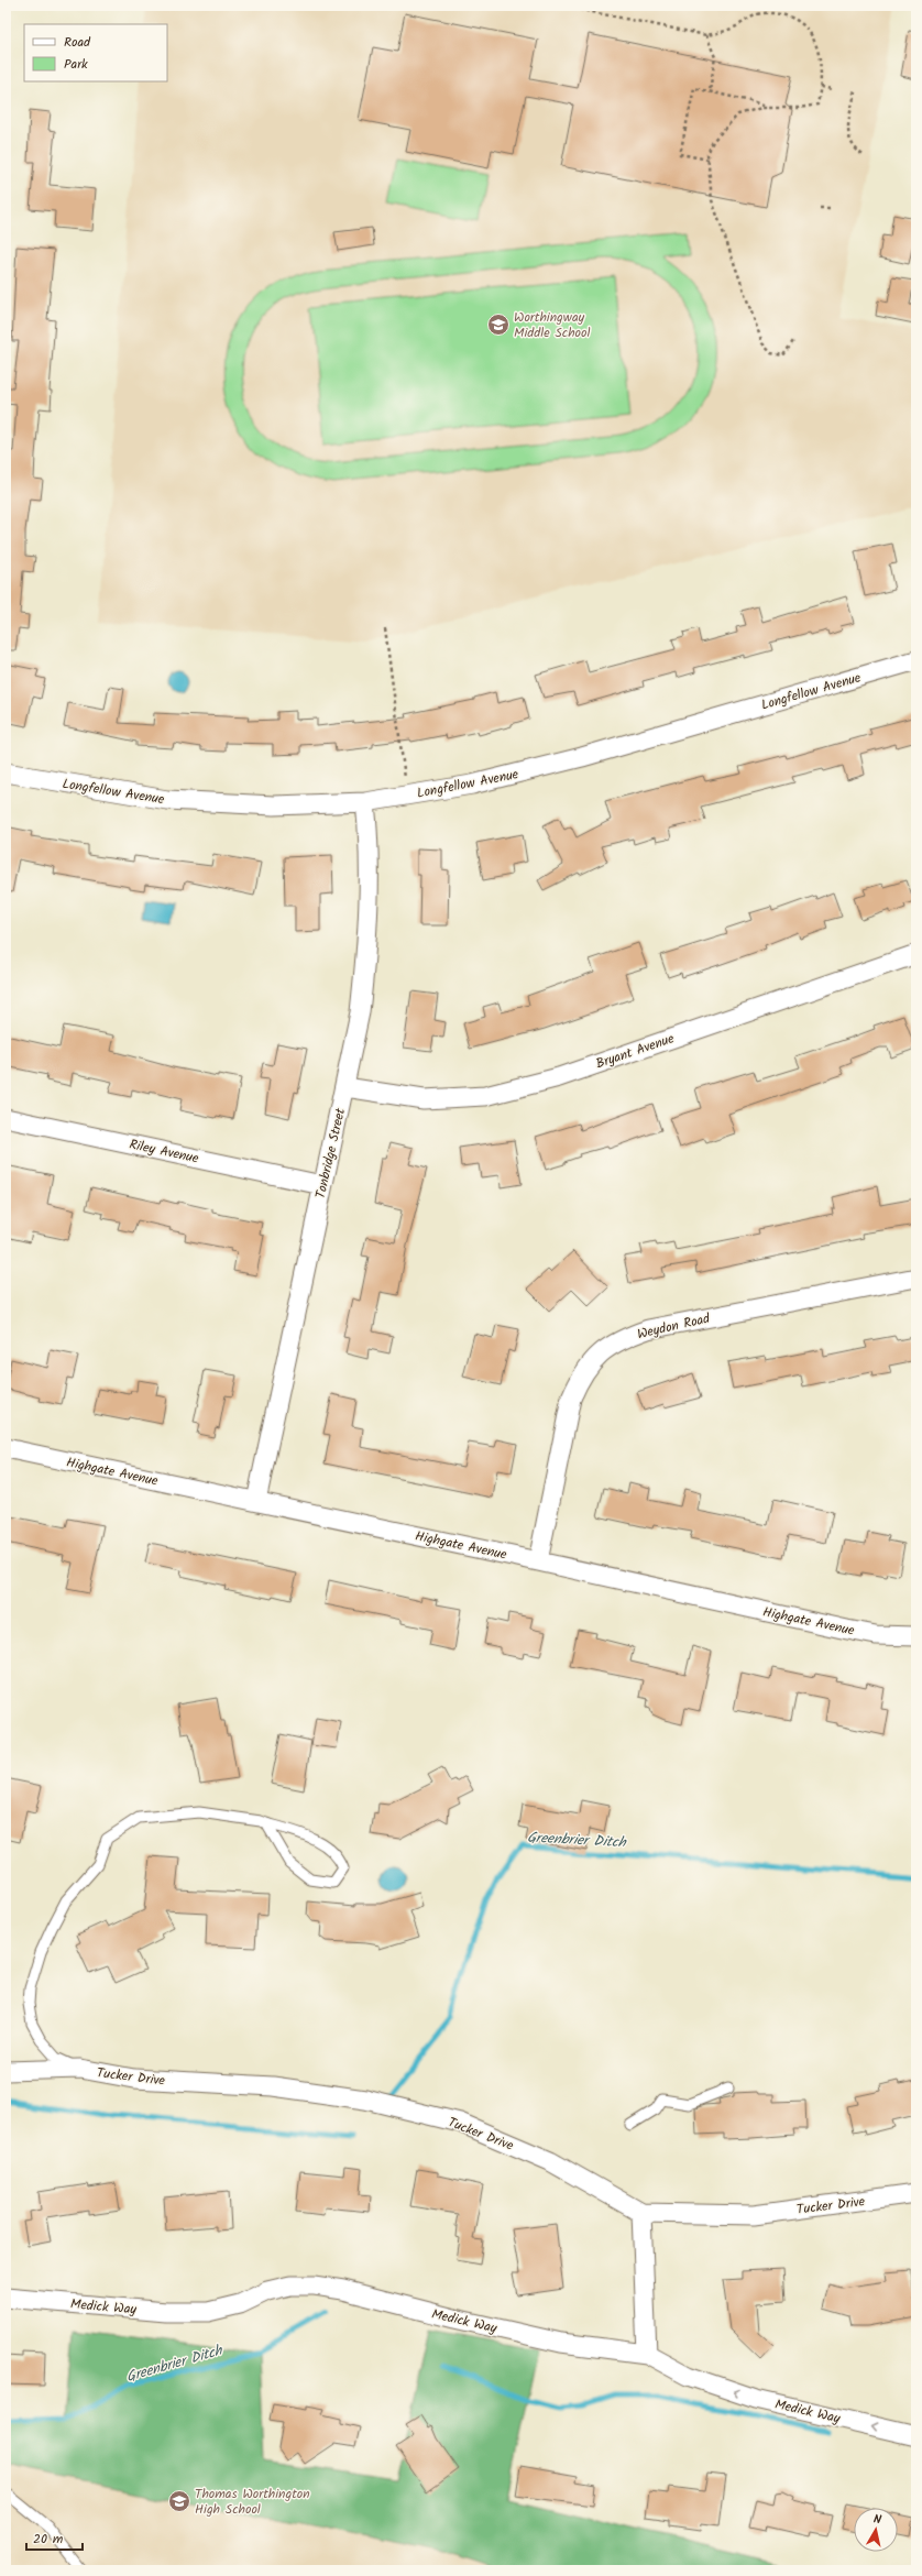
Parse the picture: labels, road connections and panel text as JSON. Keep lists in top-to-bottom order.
{
  "streets": {
    "street": [
      "Longfellow Avenue",
      "Bryant Avenue",
      "Riley Avenue",
      "Tonbridge Street",
      "Weydon Road",
      "Highgate Avenue",
      "Tucker Drive",
      "Medick Way"
    ]
  },
  "crossings": [
    ["Longfellow Avenue", "Tonbridge Street"],
    ["Bryant Avenue", "Tonbridge Street"],
    ["Riley Avenue", "Tonbridge Street"],
    ["Tonbridge Street", "Highgate Avenue"],
    ["Weydon Road", "Highgate Avenue"]
  ],
  "water": ["Greenbrier Ditch"],
  "places": {
    "school or university": ["Worthingway Middle School", "Thomas Worthington High School"]
  },
  "legend": ["Road", "Park"],
  "scale_bar": "20 m",
  "north": "top"
}
